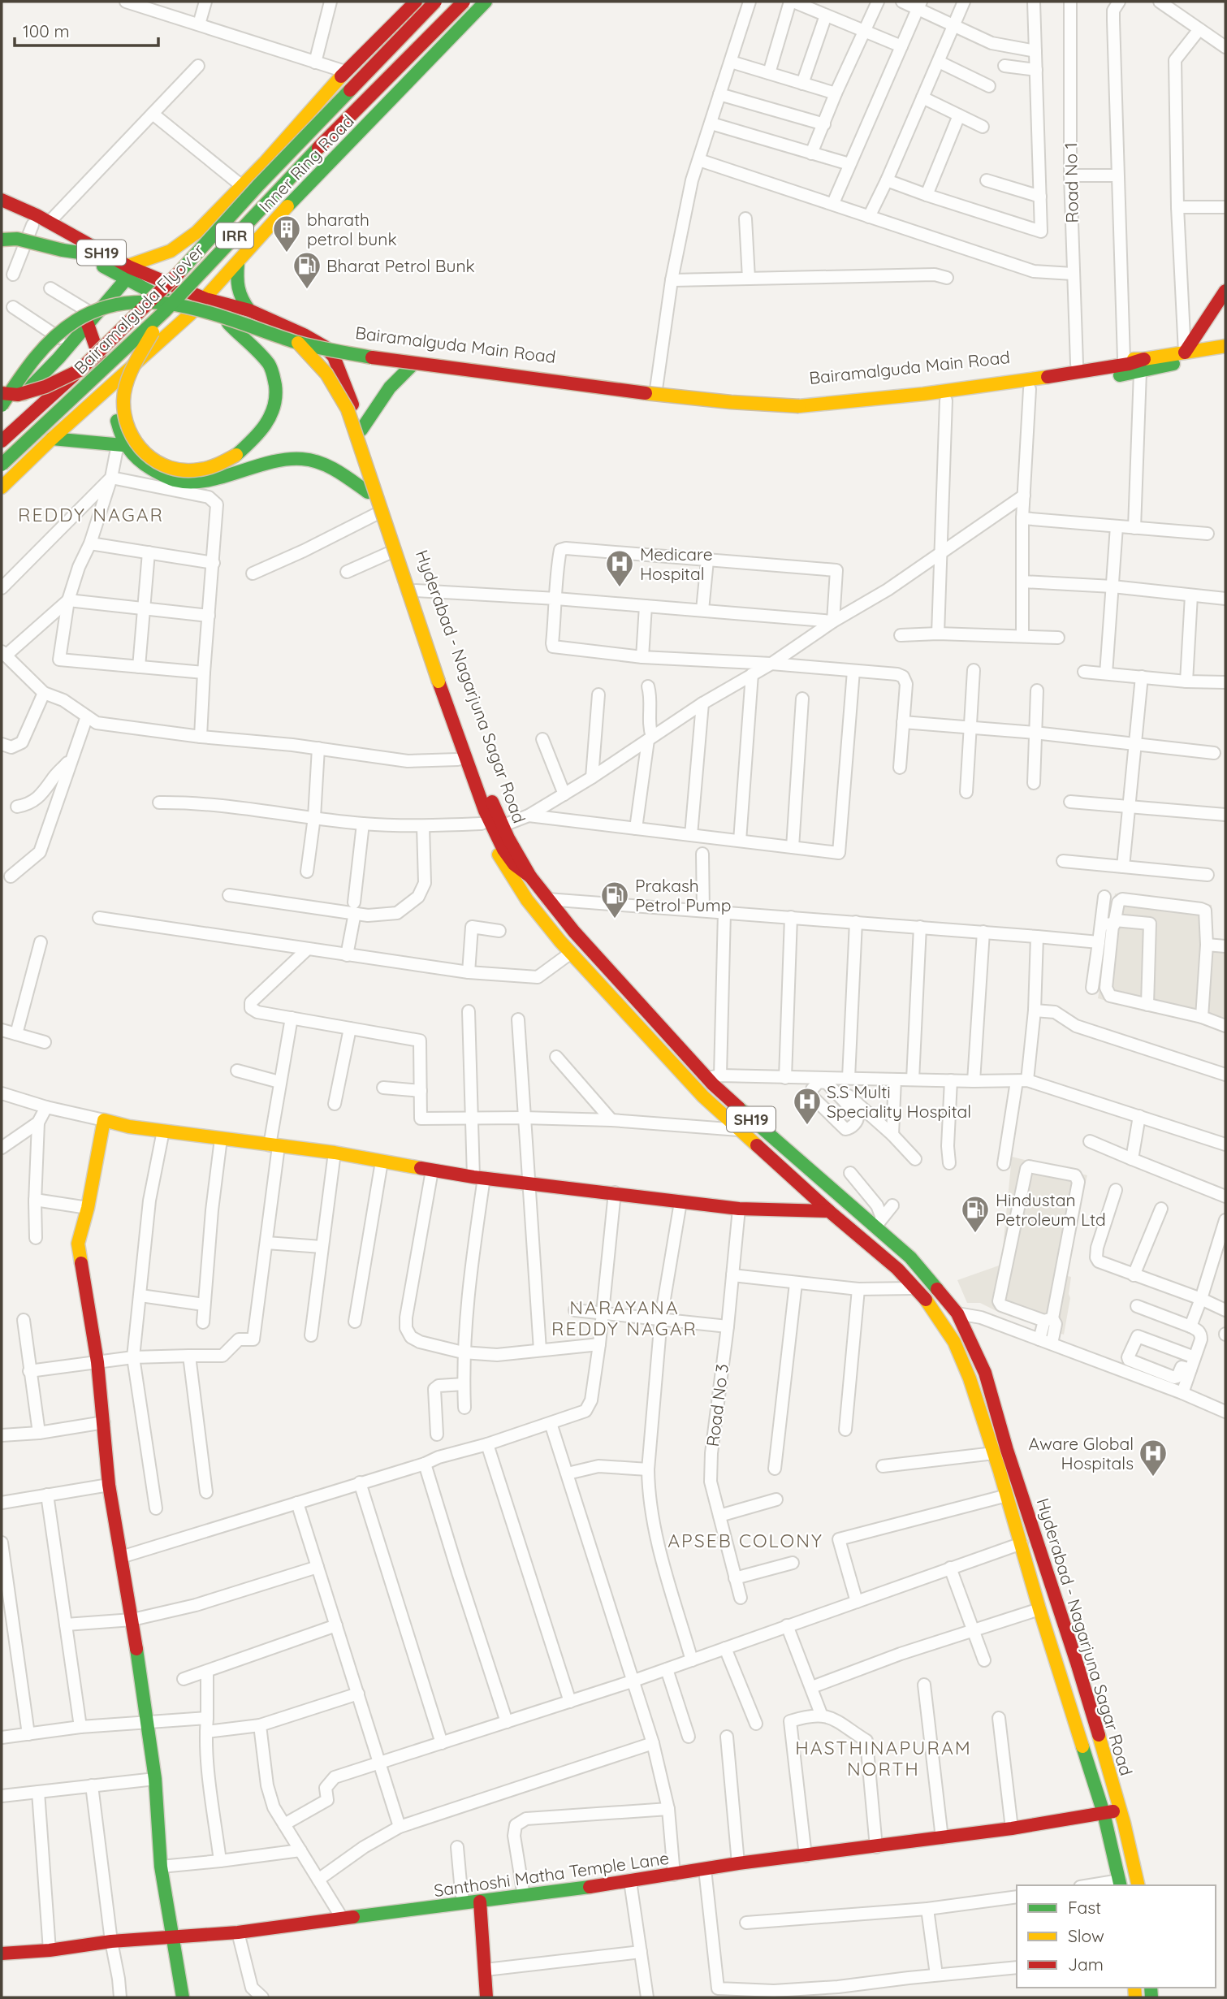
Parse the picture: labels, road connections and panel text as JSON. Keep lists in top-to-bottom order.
{
  "streets": {
    "main road": [
      "Inner Ring Road",
      "IRR",
      "SH19",
      "Bairamalguda Flyover",
      "Bairamalguda Main Road",
      "Hyderabad - Nagarjuna Sagar Road",
      "Santhoshi Matha Temple Lane"
    ],
    "street": ["Road No 1", "Road No 3"]
  },
  "crossings": [
    ["Inner Ring Road", "SH19"],
    ["Road No 1", "Bairamalguda Main Road"],
    ["SH19", "Bairamalguda Main Road"],
    ["SH19", "Hyderabad - Nagarjuna Sagar Road"],
    ["Bairamalguda Main Road", "Hyderabad - Nagarjuna Sagar Road"],
    ["Hyderabad - Nagarjuna Sagar Road", "Santhoshi Matha Temple Lane"]
  ],
  "districts": [
    "REDDY NAGAR",
    "NARAYANA REDDY NAGAR",
    "APSEB COLONY",
    "HASTHINAPURAM NORTH"
  ],
  "places": {
    "building": ["bharath petrol bunk"],
    "fuel station": ["Bharat Petrol Bunk", "Prakash Petrol Pump", "Hindustan Petroleum Ltd"],
    "hospital": ["Medicare Hospital", "S.S Multi Speciality Hospital", "Aware Global Hospitals"]
  },
  "legend": ["Fast", "Slow", "Jam"],
  "scale_bar": "100 m"
}
